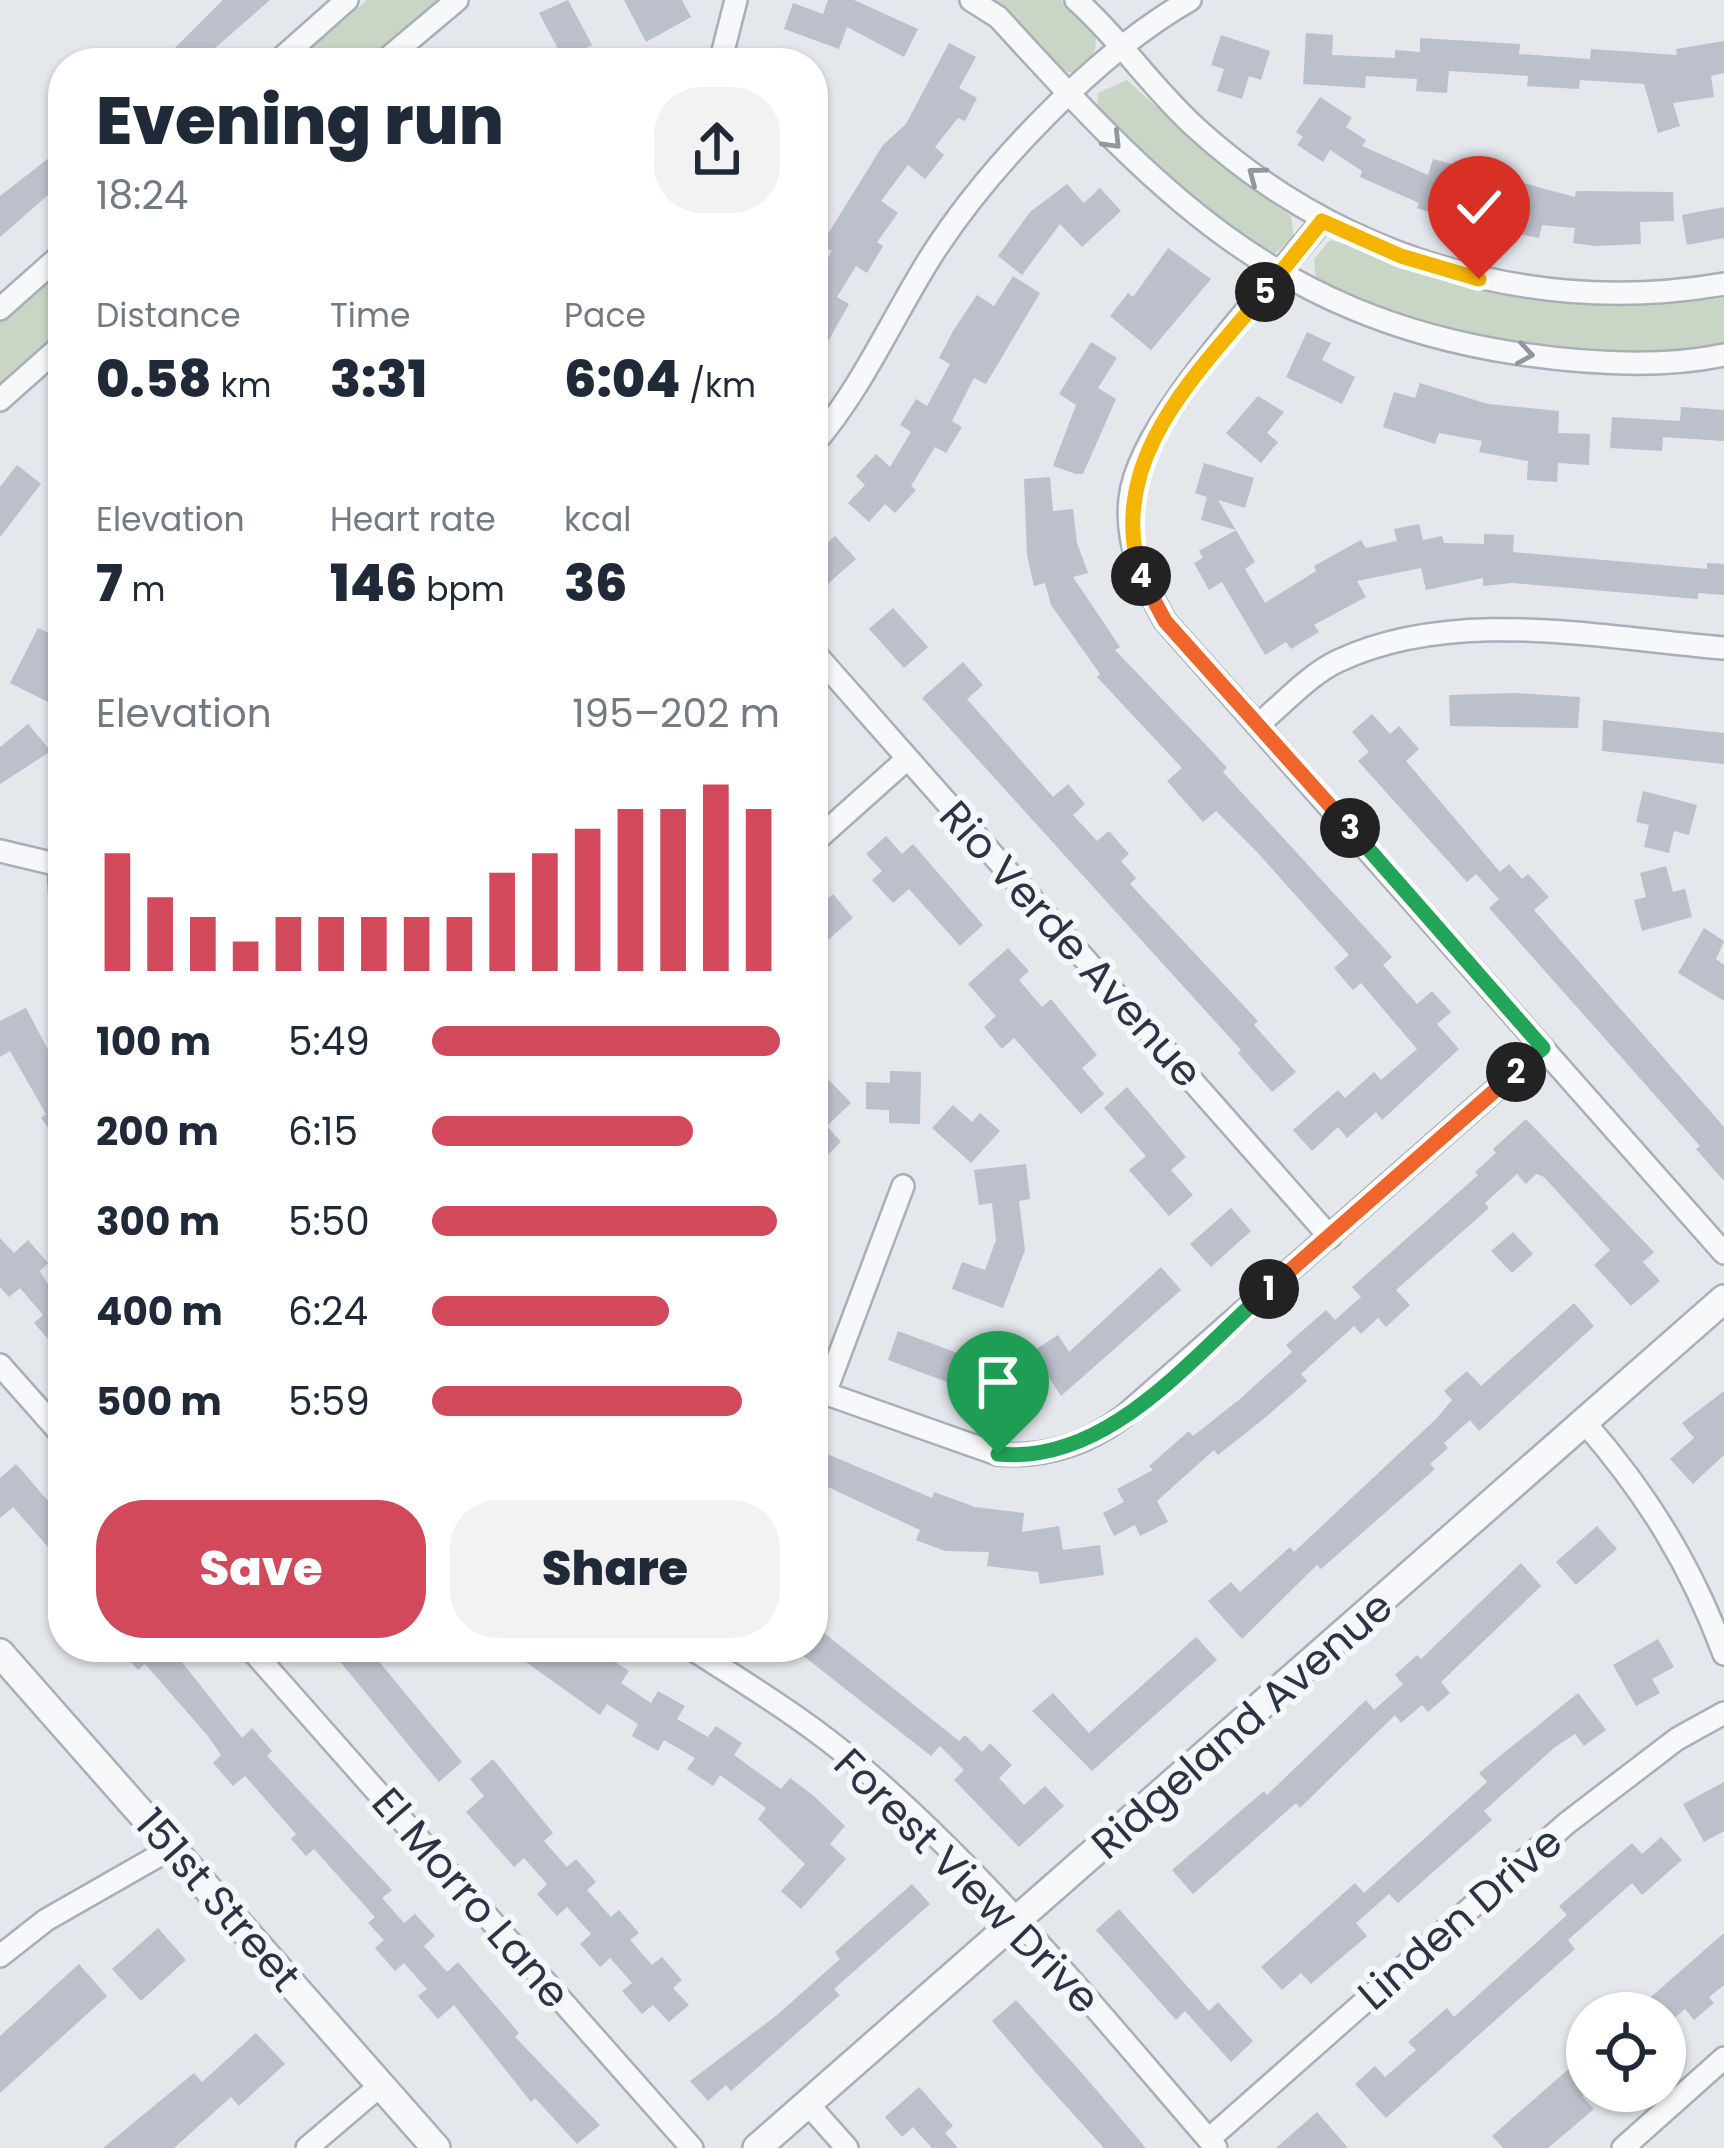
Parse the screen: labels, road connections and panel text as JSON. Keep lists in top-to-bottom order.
{
  "streets": {
    "street": [
      "Rio Verde Avenue",
      "Ridgeland Avenue",
      "Forest View Drive",
      "El Morro Lane",
      "151st Street",
      "Linden Drive"
    ]
  },
  "crossings": [
    ["Ridgeland Avenue", "Forest View Drive"],
    ["Forest View Drive", "Linden Drive"]
  ],
  "page": {
    "heading": ["Evening run", "18:24"],
    "stats": [
      ["Distance", "0.58 km"],
      ["Time", "3:31"],
      ["Pace", "6:04 /km"],
      ["Elevation", "7 m"],
      ["Heart rate", "146 bpm"],
      ["kcal", "36"]
    ],
    "pins": [
      "5",
      "4",
      "3",
      "2",
      "1"
    ],
    "chart": ["Elevation", "195–202 m"],
    "list": [
      {
        "name": "100 m",
        "note": "5:49"
      },
      {
        "name": "200 m",
        "note": "6:15"
      },
      {
        "name": "300 m",
        "note": "5:50"
      },
      {
        "name": "400 m",
        "note": "6:24"
      },
      {
        "name": "500 m",
        "note": "5:59"
      }
    ],
    "buttons": ["Save", "Share"]
  }
}
